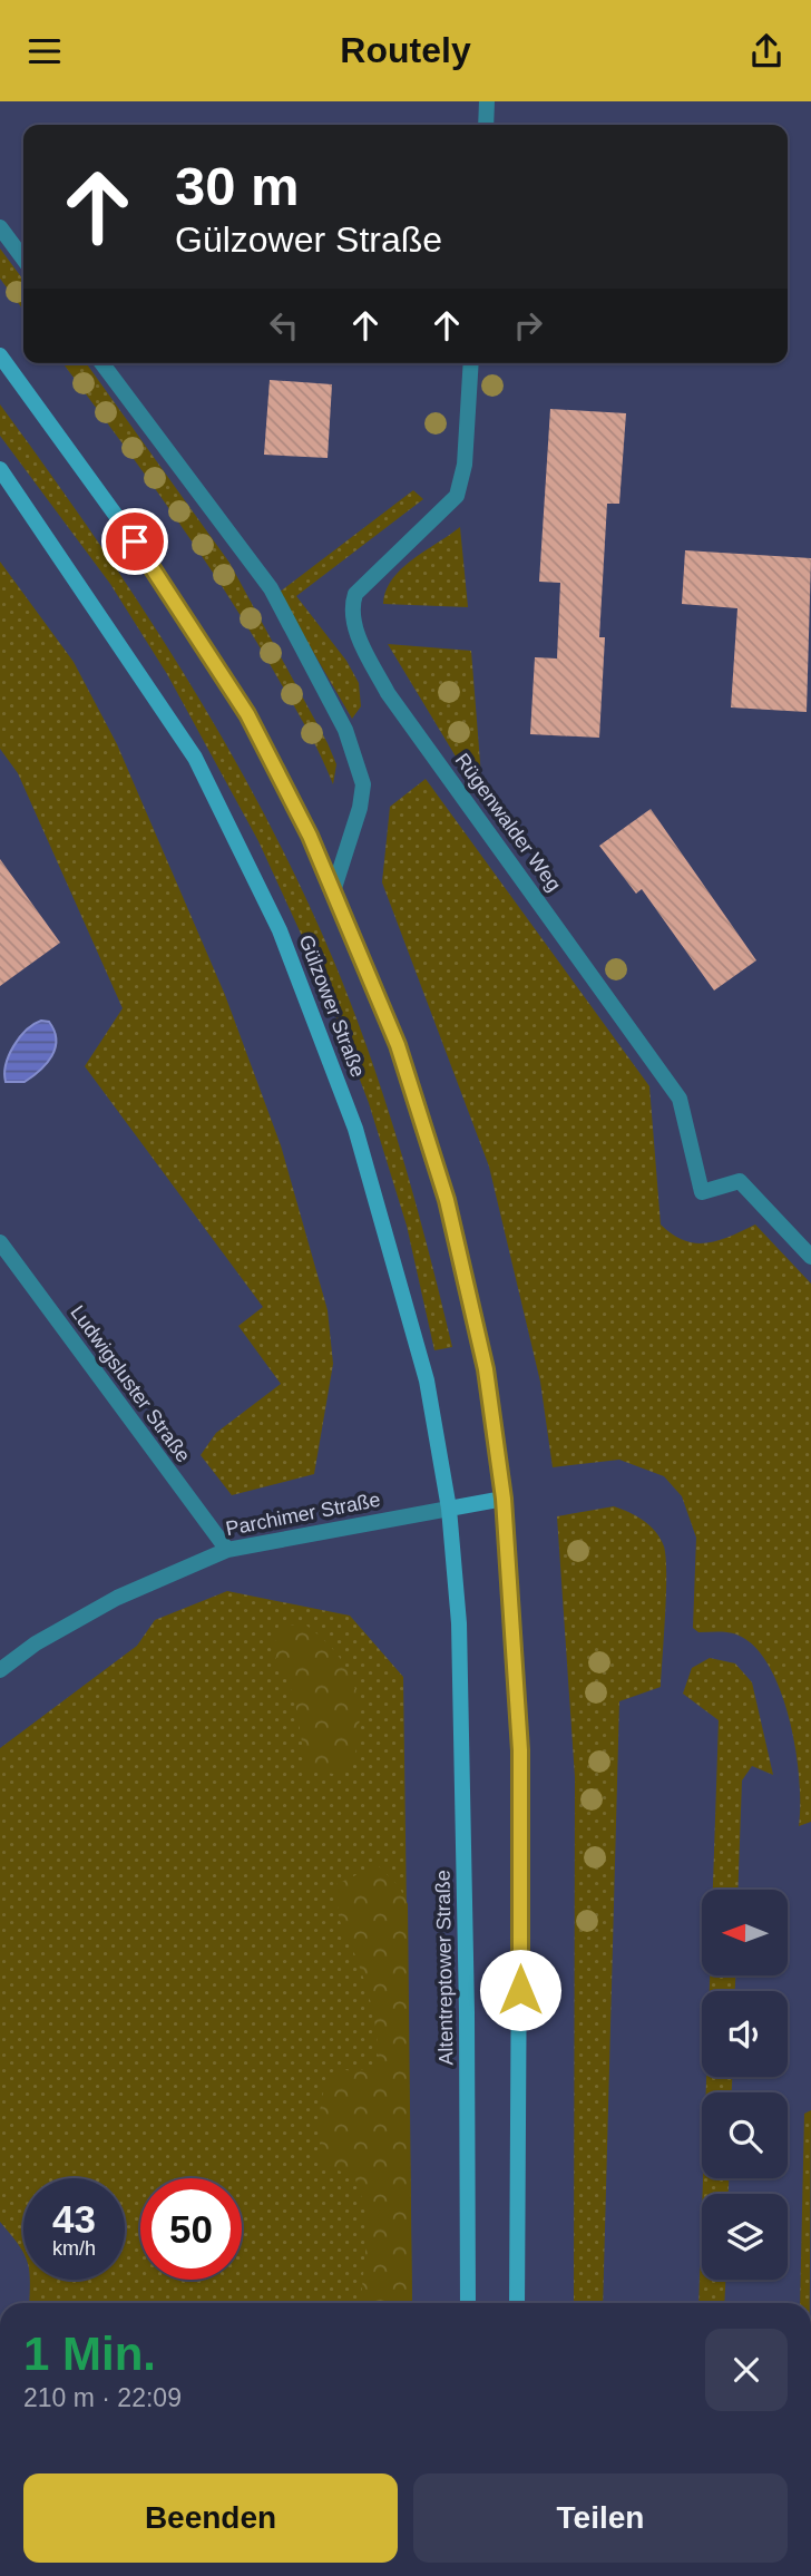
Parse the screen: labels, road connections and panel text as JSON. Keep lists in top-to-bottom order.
{
  "streets": {
    "main road": ["Gülzower Straße", "Parchimer Straße", "Altentreptower Straße"],
    "street": ["Rügenwalder Weg", "Ludwigsluster Straße"]
  },
  "crossings": [
    ["Gülzower Straße", "Parchimer Straße"],
    ["Gülzower Straße", "Altentreptower Straße"],
    ["Ludwigsluster Straße", "Parchimer Straße"]
  ],
  "north": "left",
  "page": {
    "header": "Routely",
    "turn": ["30 m", "Gülzower Straße"],
    "speed": "43 km/h",
    "limit": "50",
    "heading": ["1 Min.", "210 m · 22:09"],
    "buttons": ["Beenden", "Teilen"]
  }
}
